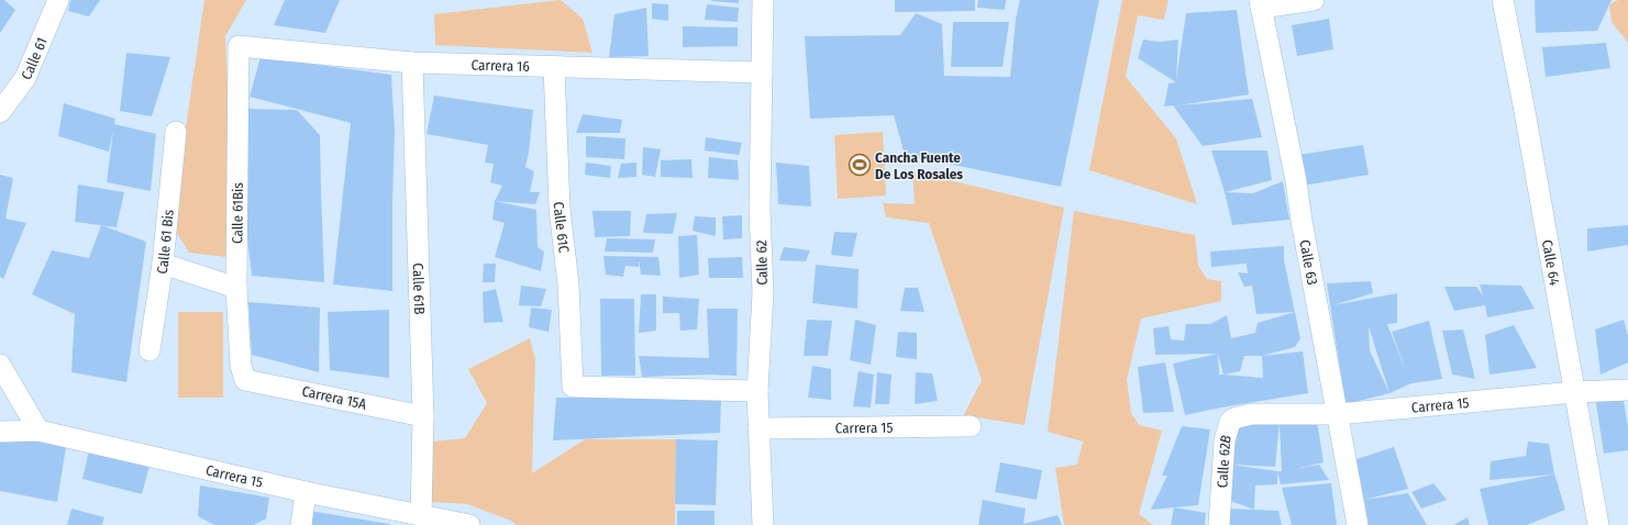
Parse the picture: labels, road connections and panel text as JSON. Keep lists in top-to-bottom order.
{
  "streets": {
    "street": [
      "Calle 61",
      "Carrera 16",
      "Calle 61Bis",
      "Calle 61C",
      "Calle 61 Bis",
      "Calle 62",
      "Calle 63",
      "Calle 64",
      "Calle 61B",
      "Carrera 15A",
      "Carrera 15",
      "Calle 62B"
    ]
  },
  "crossings": [
    ["Carrera 16", "Calle 61Bis"],
    ["Carrera 16", "Calle 61C"],
    ["Carrera 16", "Calle 62"],
    ["Carrera 16", "Calle 61B"],
    ["Calle 61Bis", "Carrera 15A"],
    ["Calle 61C", "Calle 62"],
    ["Calle 62", "Carrera 15"],
    ["Calle 63", "Carrera 15"],
    ["Calle 64", "Carrera 15"],
    ["Calle 61B", "Carrera 15A"],
    ["Calle 61B", "Carrera 15"],
    ["Carrera 15", "Calle 62B"]
  ],
  "places": {
    "sports": ["Cancha Fuente De Los Rosales"]
  }
}
